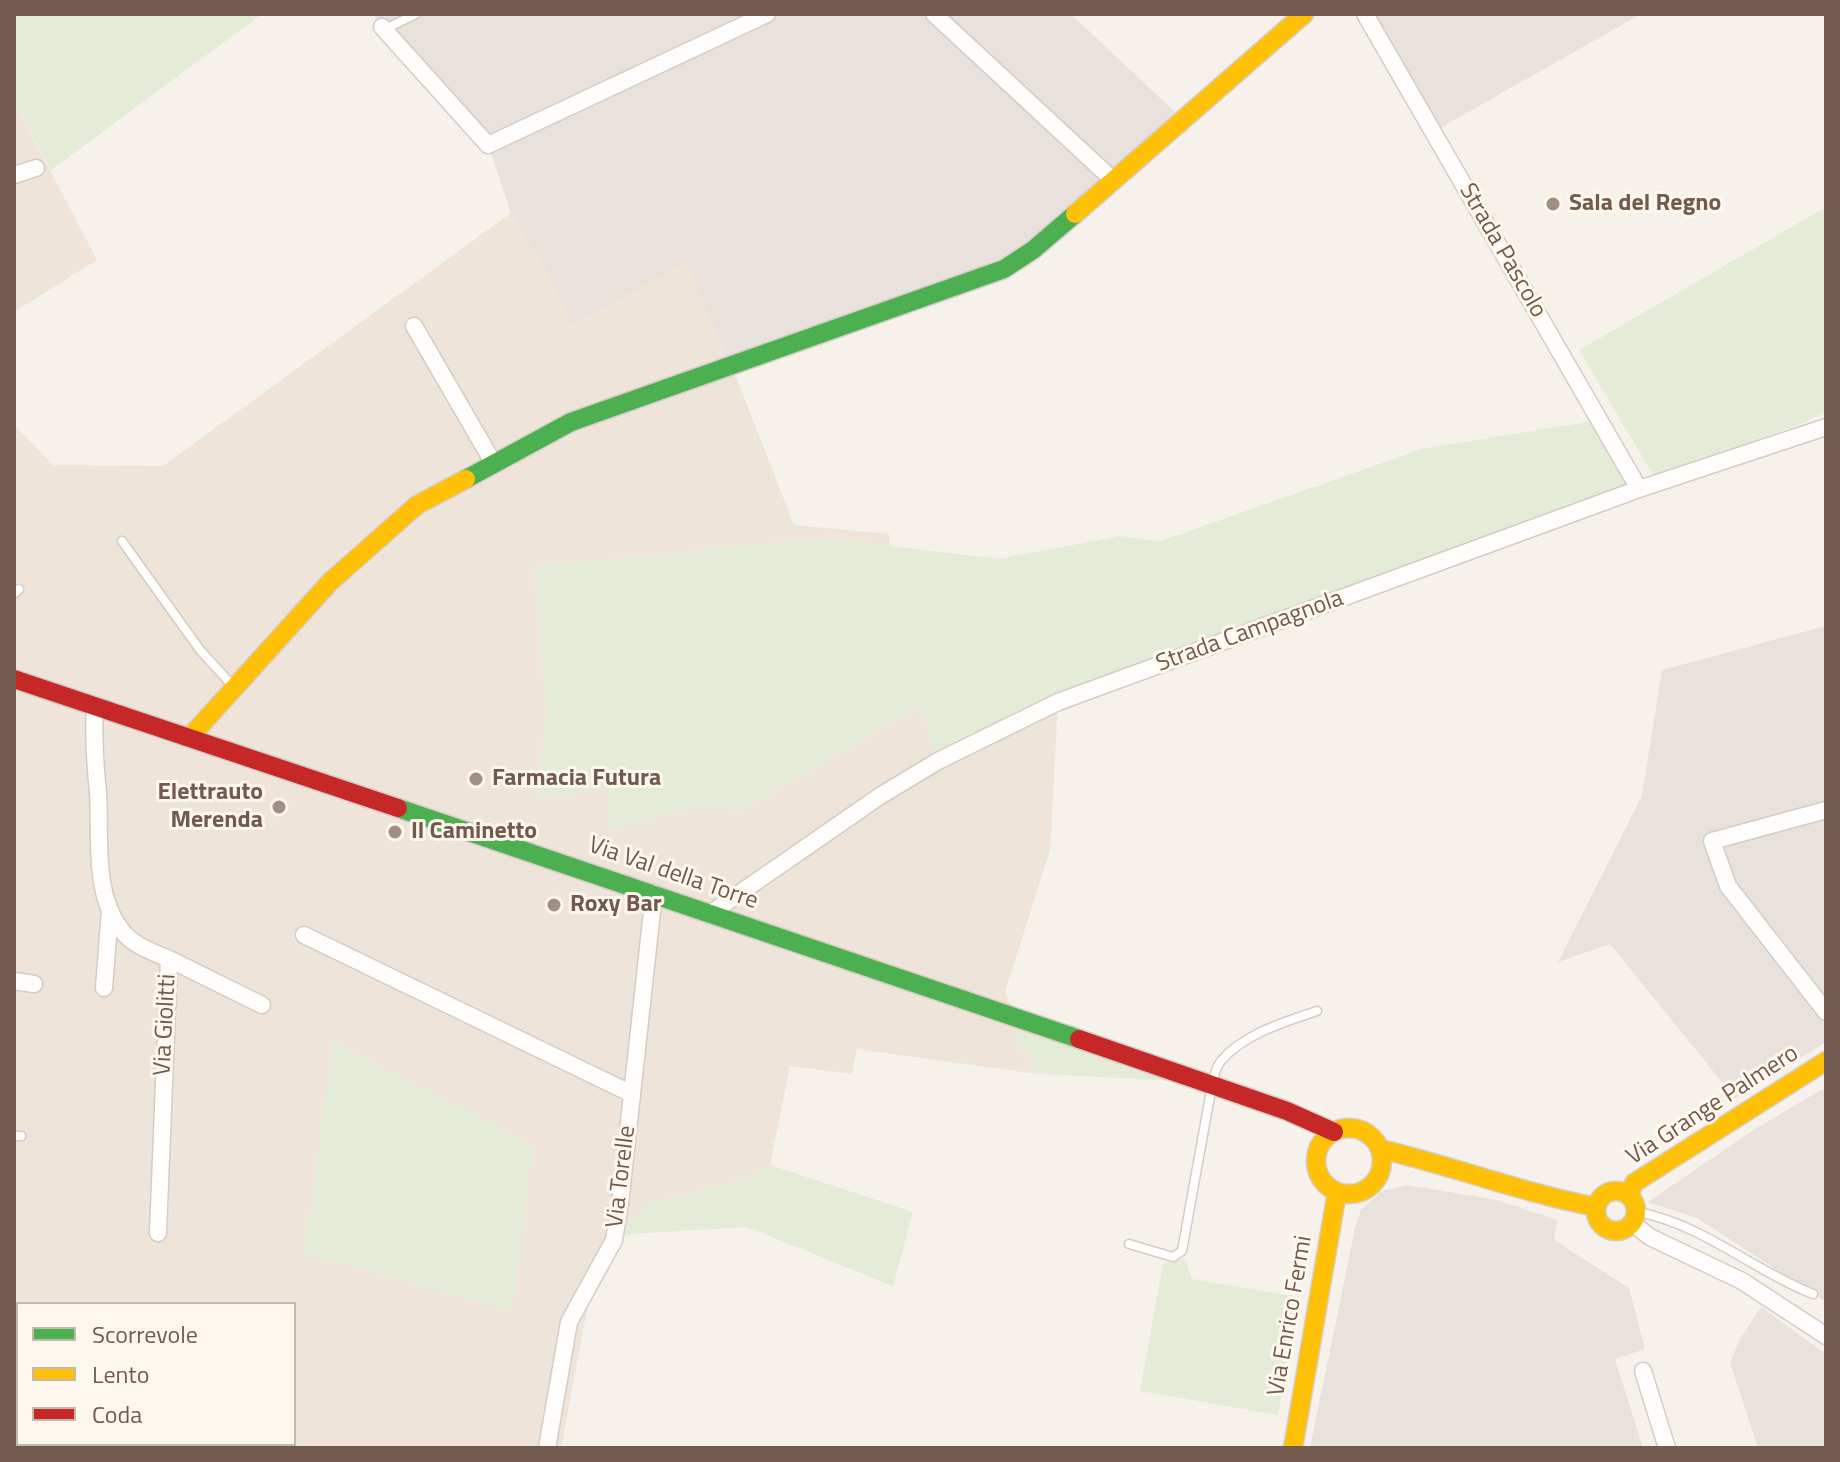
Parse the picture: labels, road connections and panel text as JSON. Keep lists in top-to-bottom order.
{
  "streets": {
    "street": [
      "Strada Pascolo",
      "Strada Campagnola",
      "Via Val della Torre",
      "Via Giolitti",
      "Via Grange Palmero",
      "Via Torelle",
      "Via Enrico Fermi"
    ]
  },
  "crossings": [
    ["Strada Pascolo", "Strada Campagnola"],
    ["Strada Campagnola", "Via Val della Torre"],
    ["Via Val della Torre", "Via Giolitti"],
    ["Via Val della Torre", "Via Torelle"],
    ["Via Val della Torre", "Via Enrico Fermi"]
  ],
  "places": [
    "Sala del Regno",
    "Farmacia Futura",
    "Elettrauto Merenda",
    "Il Caminetto",
    "Roxy Bar"
  ],
  "legend": ["Scorrevole", "Lento", "Coda"]
}
